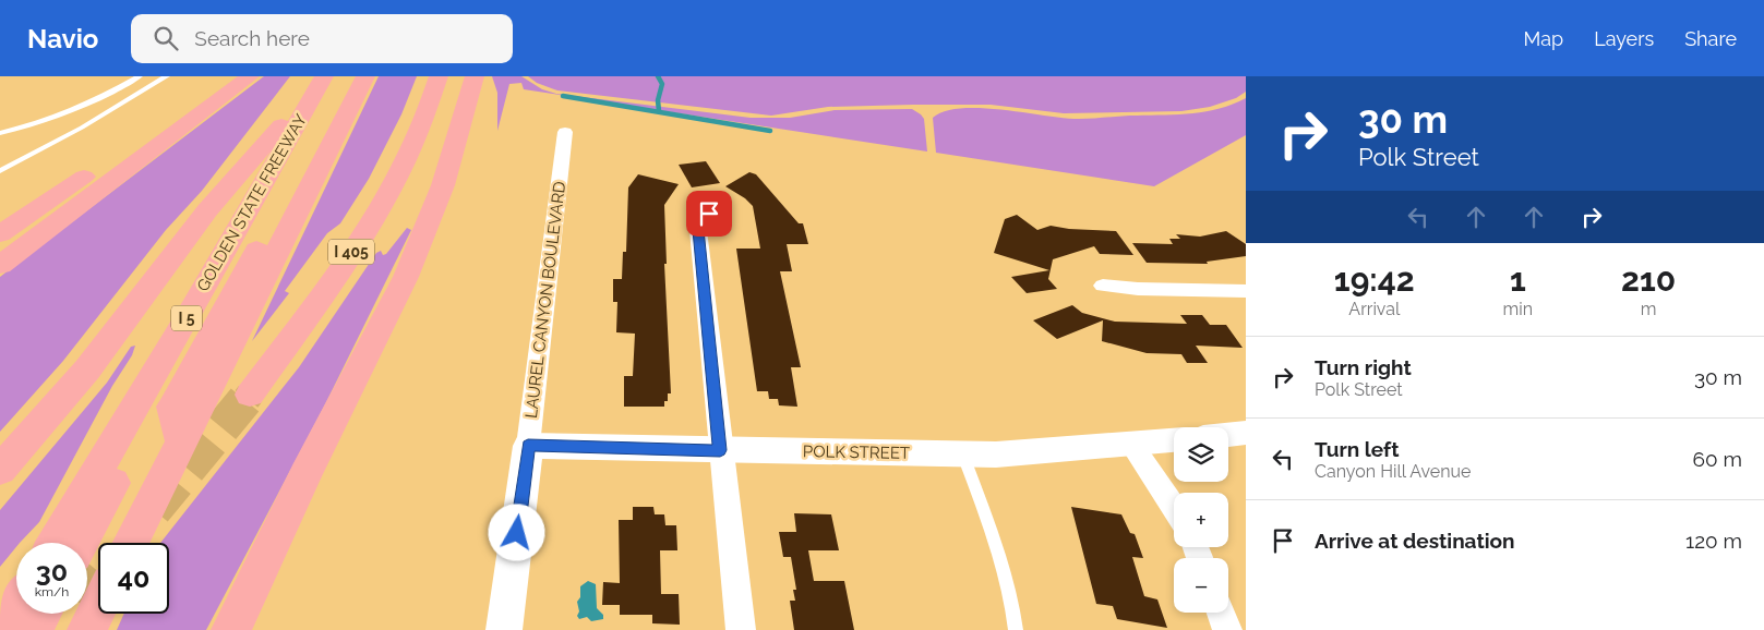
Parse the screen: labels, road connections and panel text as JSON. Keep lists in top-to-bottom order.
{
  "streets": {
    "highway": ["GOLDEN STATE FREEWAY", "I 405", "I 5"],
    "street": ["LAUREL CANYON BOULEVARD", "POLK STREET"]
  },
  "crossings": [
    ["LAUREL CANYON BOULEVARD", "POLK STREET"]
  ],
  "page": {
    "header": "Navio",
    "search": "Search here",
    "nav": ["Map", "Layers", "Share"],
    "turn": ["30 m", "Polk Street"],
    "eta": [
      "19:42",
      "Arrival",
      "1",
      "min",
      "210",
      "m"
    ],
    "list": [
      {
        "name": "Turn right",
        "note": "Polk Street",
        "value": "30 m"
      },
      {
        "name": "Turn left",
        "note": "Canyon Hill Avenue",
        "value": "60 m"
      },
      {
        "name": "Arrive at destination",
        "value": "120 m"
      }
    ],
    "map_buttons": ["+", "−"],
    "speed": "30 km/h",
    "limit": "40"
  }
}
